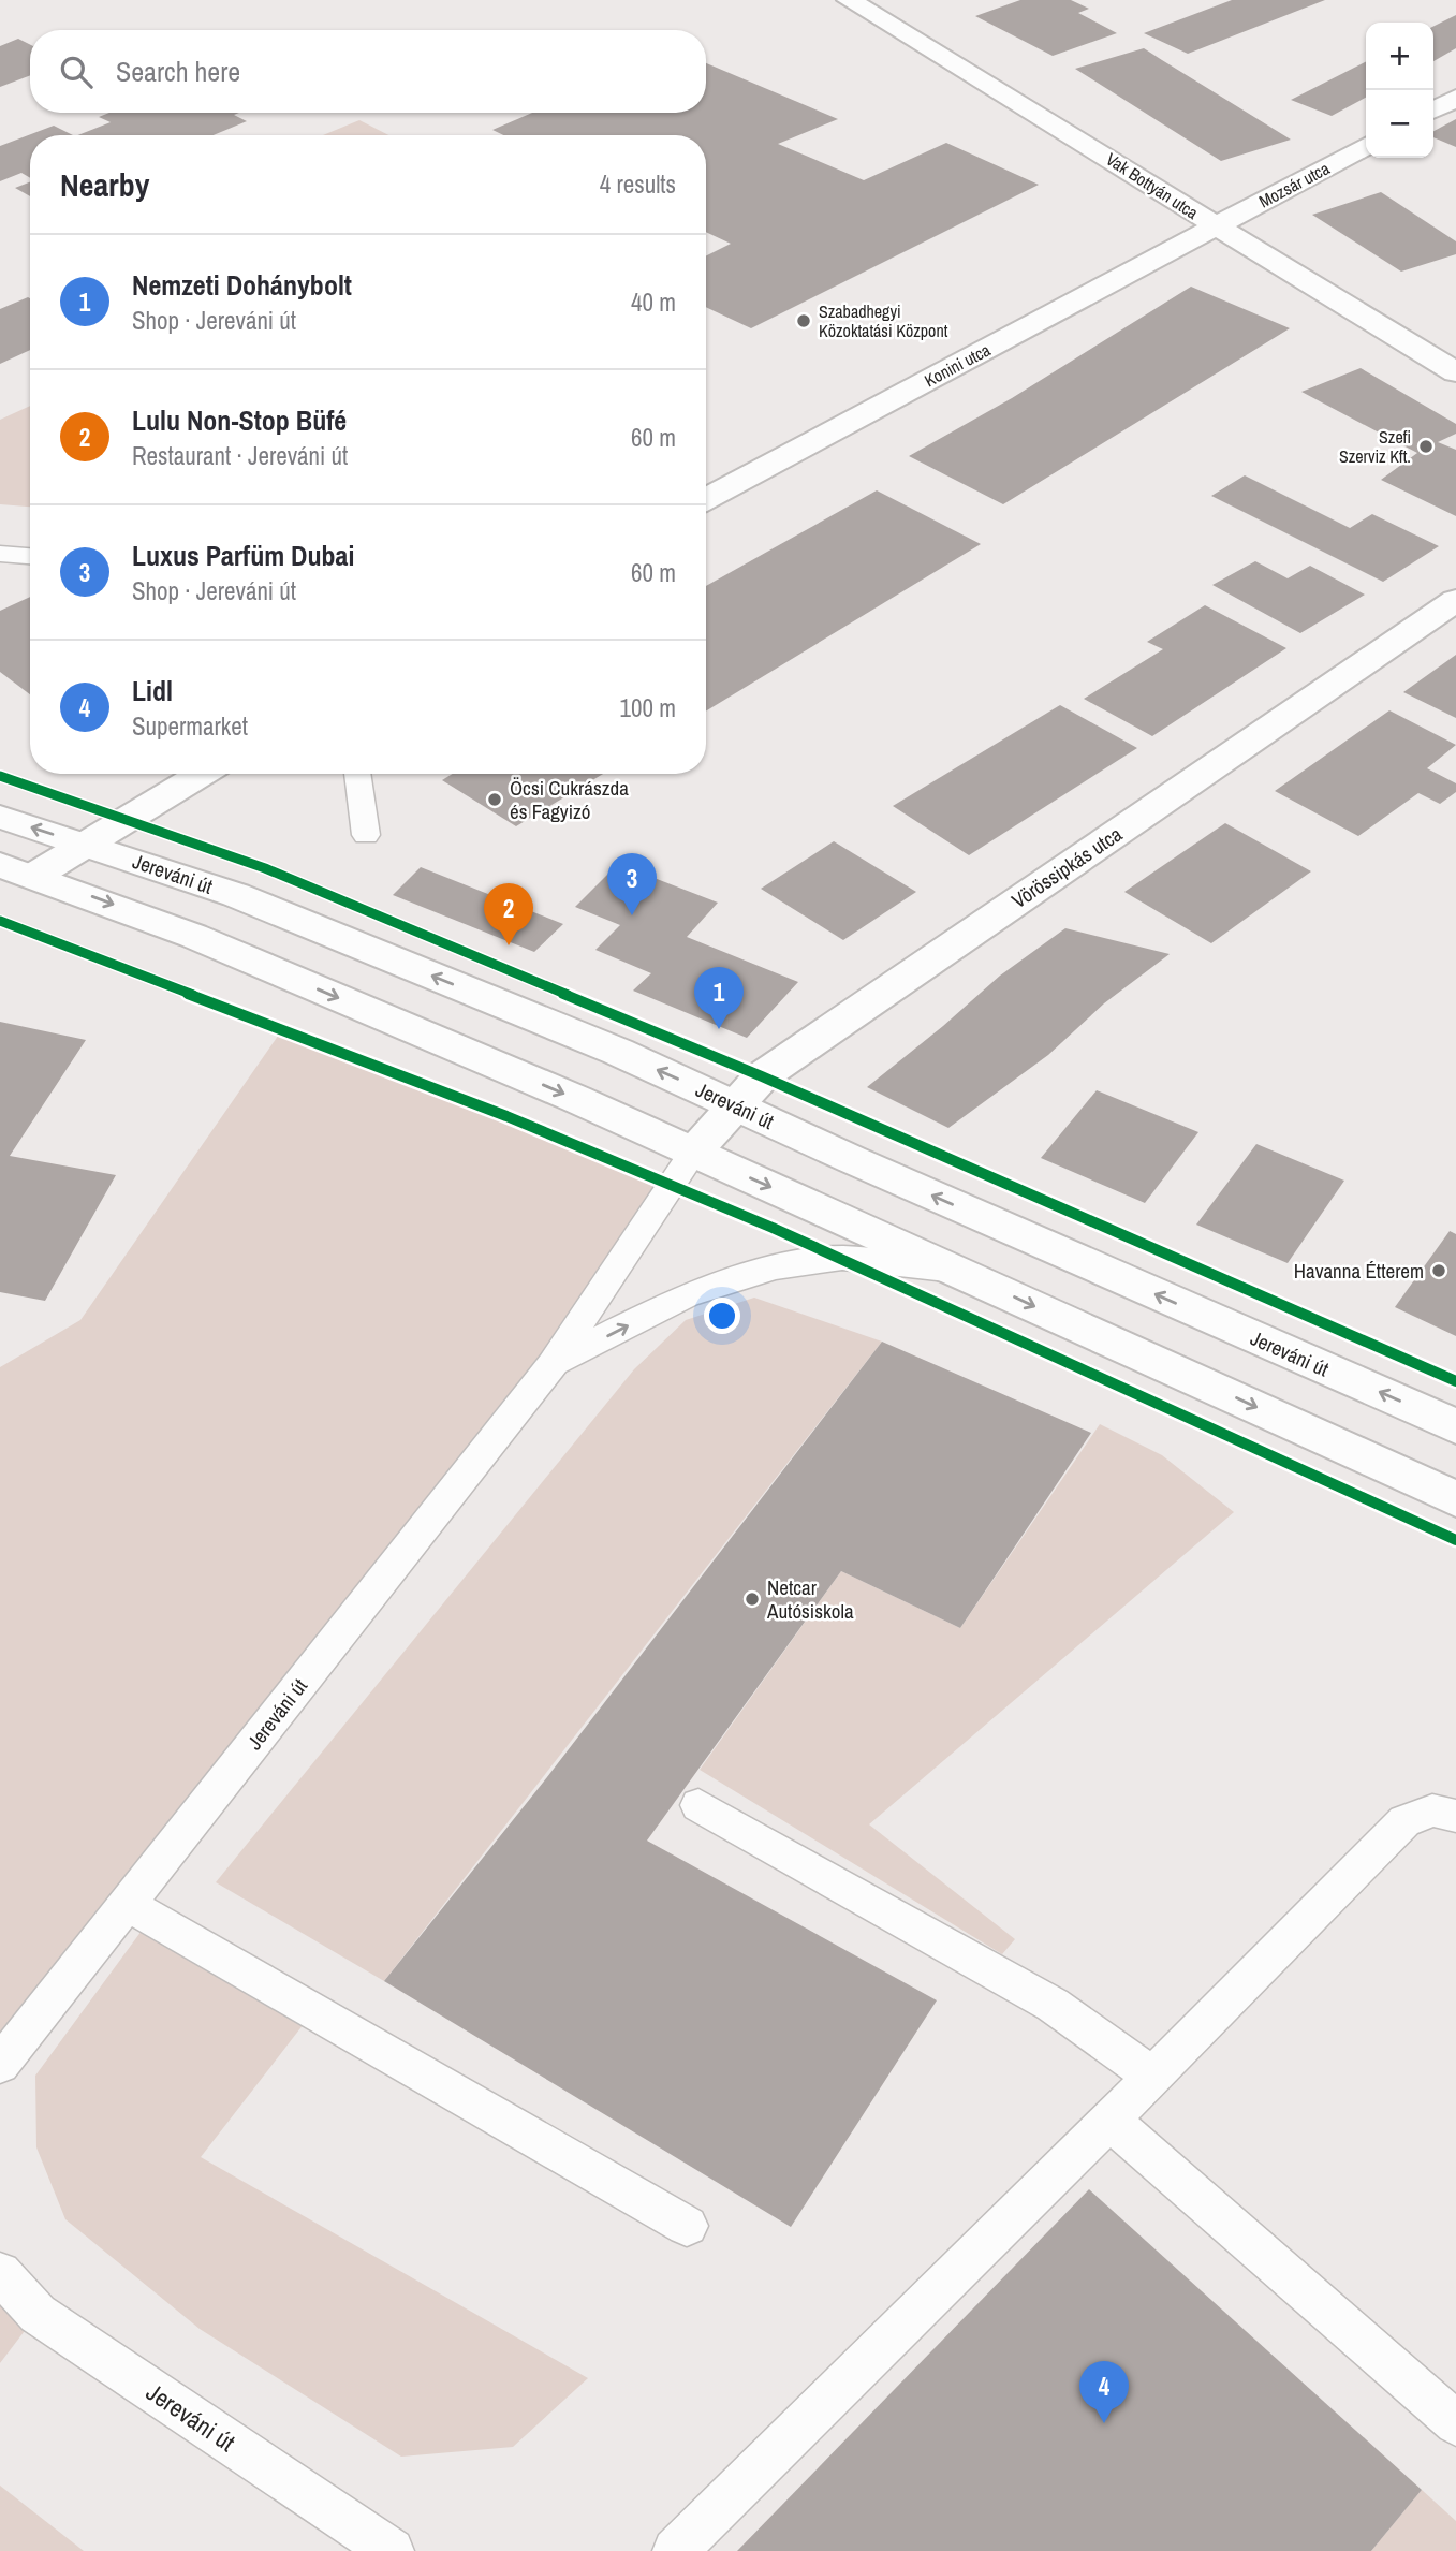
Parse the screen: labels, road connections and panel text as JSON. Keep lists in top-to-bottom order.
{
  "streets": {
    "street": [
      "Mozsár utca",
      "Vak Bottyán utca",
      "Konini utca",
      "Vörössipkás utca",
      "Jereváni út"
    ]
  },
  "crossings": [
    ["Mozsár utca", "Vak Bottyán utca"],
    ["Mozsár utca", "Konini utca"],
    ["Vak Bottyán utca", "Konini utca"],
    ["Vörössipkás utca", "Jereváni út"]
  ],
  "places": [
    "Szabadhegyi Közoktatási Központ",
    "Szefi Szerviz Kft.",
    "Öcsi Cukrászda és Fagyizó",
    "Havanna Étterem",
    "Netcar Autósiskola"
  ],
  "page": {
    "map_buttons": ["+", "−"],
    "search": "Search here",
    "heading": ["Nearby", "4 results"],
    "list": [
      {
        "mark": "1",
        "name": "Nemzeti Dohánybolt",
        "note": "Shop · Jereváni út",
        "value": "40 m"
      },
      {
        "mark": "2",
        "name": "Lulu Non-Stop Büfé",
        "note": "Restaurant · Jereváni út",
        "value": "60 m"
      },
      {
        "mark": "3",
        "name": "Luxus Parfüm Dubai",
        "note": "Shop · Jereváni út",
        "value": "60 m"
      },
      {
        "mark": "4",
        "name": "Lidl",
        "note": "Supermarket",
        "value": "100 m"
      }
    ],
    "pins": [
      "3",
      "2",
      "1",
      "4"
    ]
  }
}
